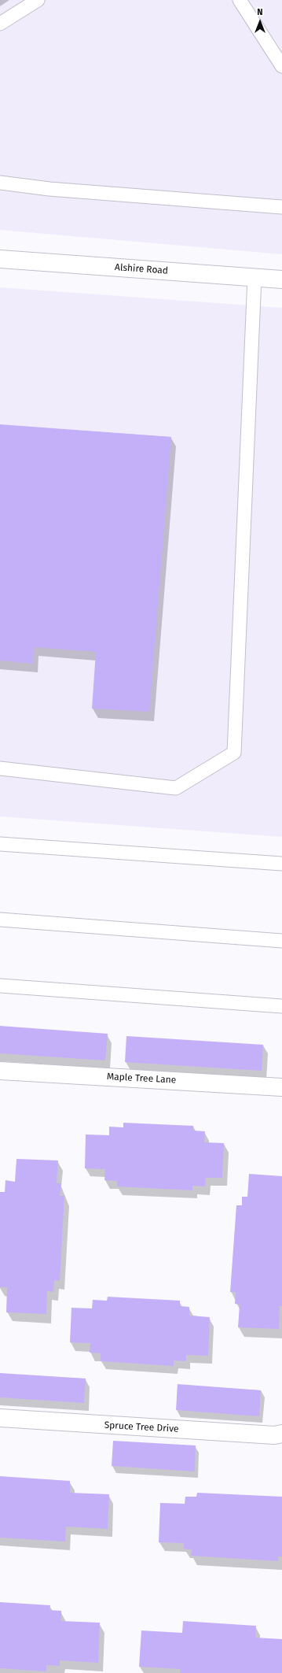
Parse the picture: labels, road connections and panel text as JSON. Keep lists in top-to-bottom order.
{
  "streets": {
    "street": ["Alshire Road", "Maple Tree Lane", "Spruce Tree Drive"]
  },
  "north": "top"
}
